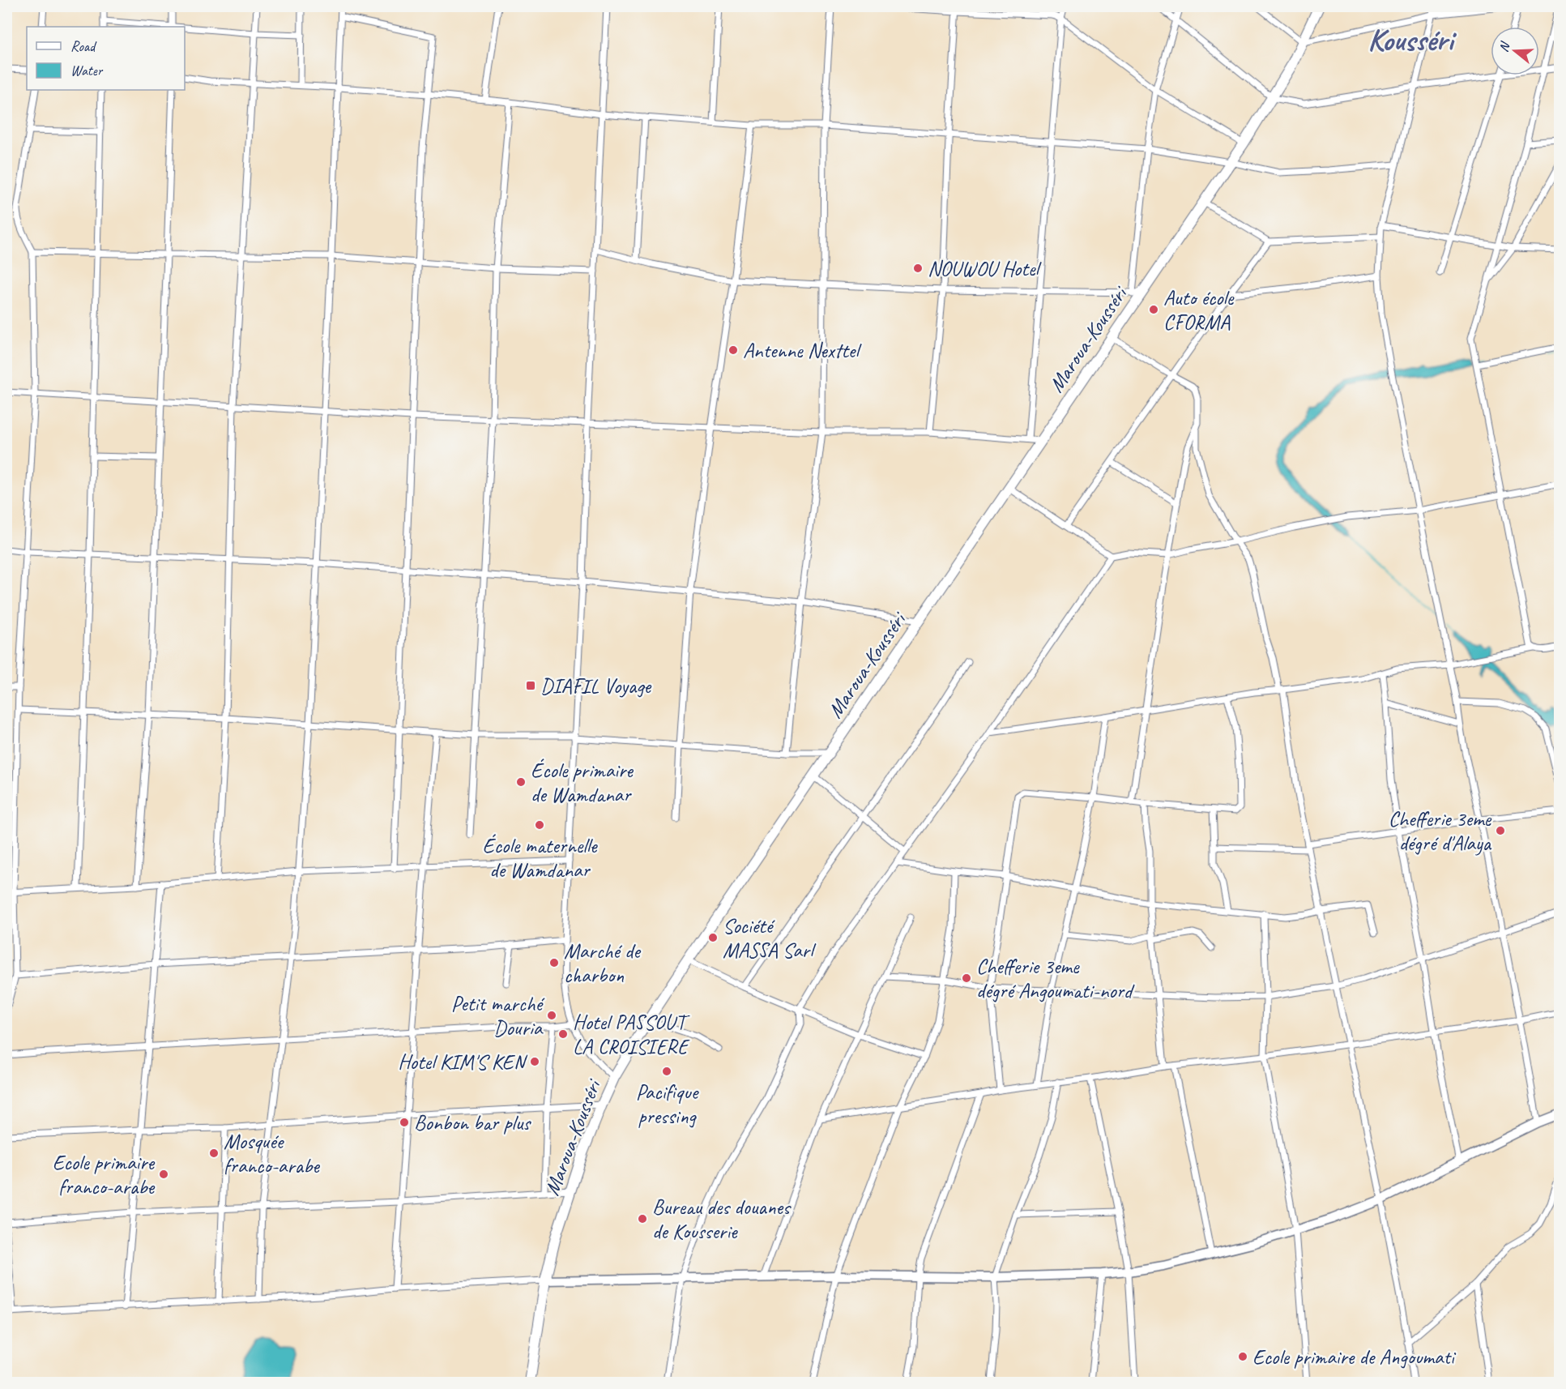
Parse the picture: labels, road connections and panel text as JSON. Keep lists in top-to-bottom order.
{
  "streets": {
    "highway": ["Maroua-Kousséri"]
  },
  "districts": ["Kousséri"],
  "places": {
    "other": [
      "NOUWOU Hotel",
      "Auto école CFORMA",
      "Antenne Nexttel",
      "École primaire de Wamdanar",
      "École maternelle de Wamdanar",
      "Chefferie 3eme dégré d'Alaya",
      "Société MASSA Sarl",
      "Marché de charbon",
      "Chefferie 3eme dégré Angoumati-nord",
      "Petit marché Douria",
      "Hotel PASSOUT LA CROISIERE",
      "Hotel KIM'S KEN",
      "Pacifique pressing",
      "Bonbon bar plus",
      "Mosquée franco-arabe",
      "Ecole primaire franco-arabe",
      "Bureau des douanes de Kousserie",
      "Ecole primaire de Angoumati"
    ],
    "transit": ["DIAFIL Voyage"]
  },
  "legend": ["Road", "Water"],
  "north": "left"
}
